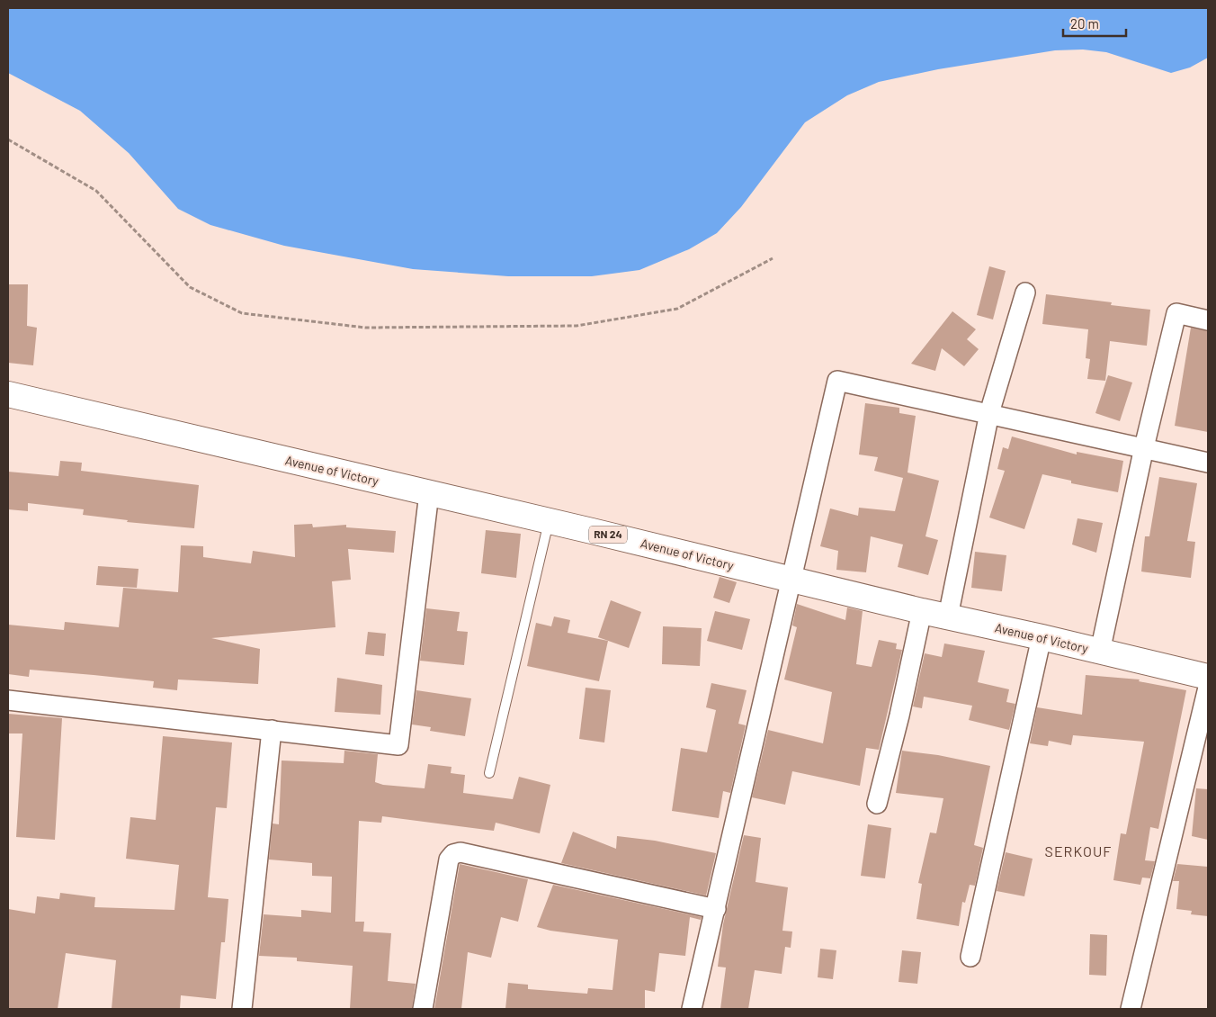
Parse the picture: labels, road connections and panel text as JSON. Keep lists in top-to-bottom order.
{
  "streets": {
    "main road": ["Avenue of Victory", "RN 24"]
  },
  "districts": ["SERKOUF"],
  "scale_bar": "20 m"
}
